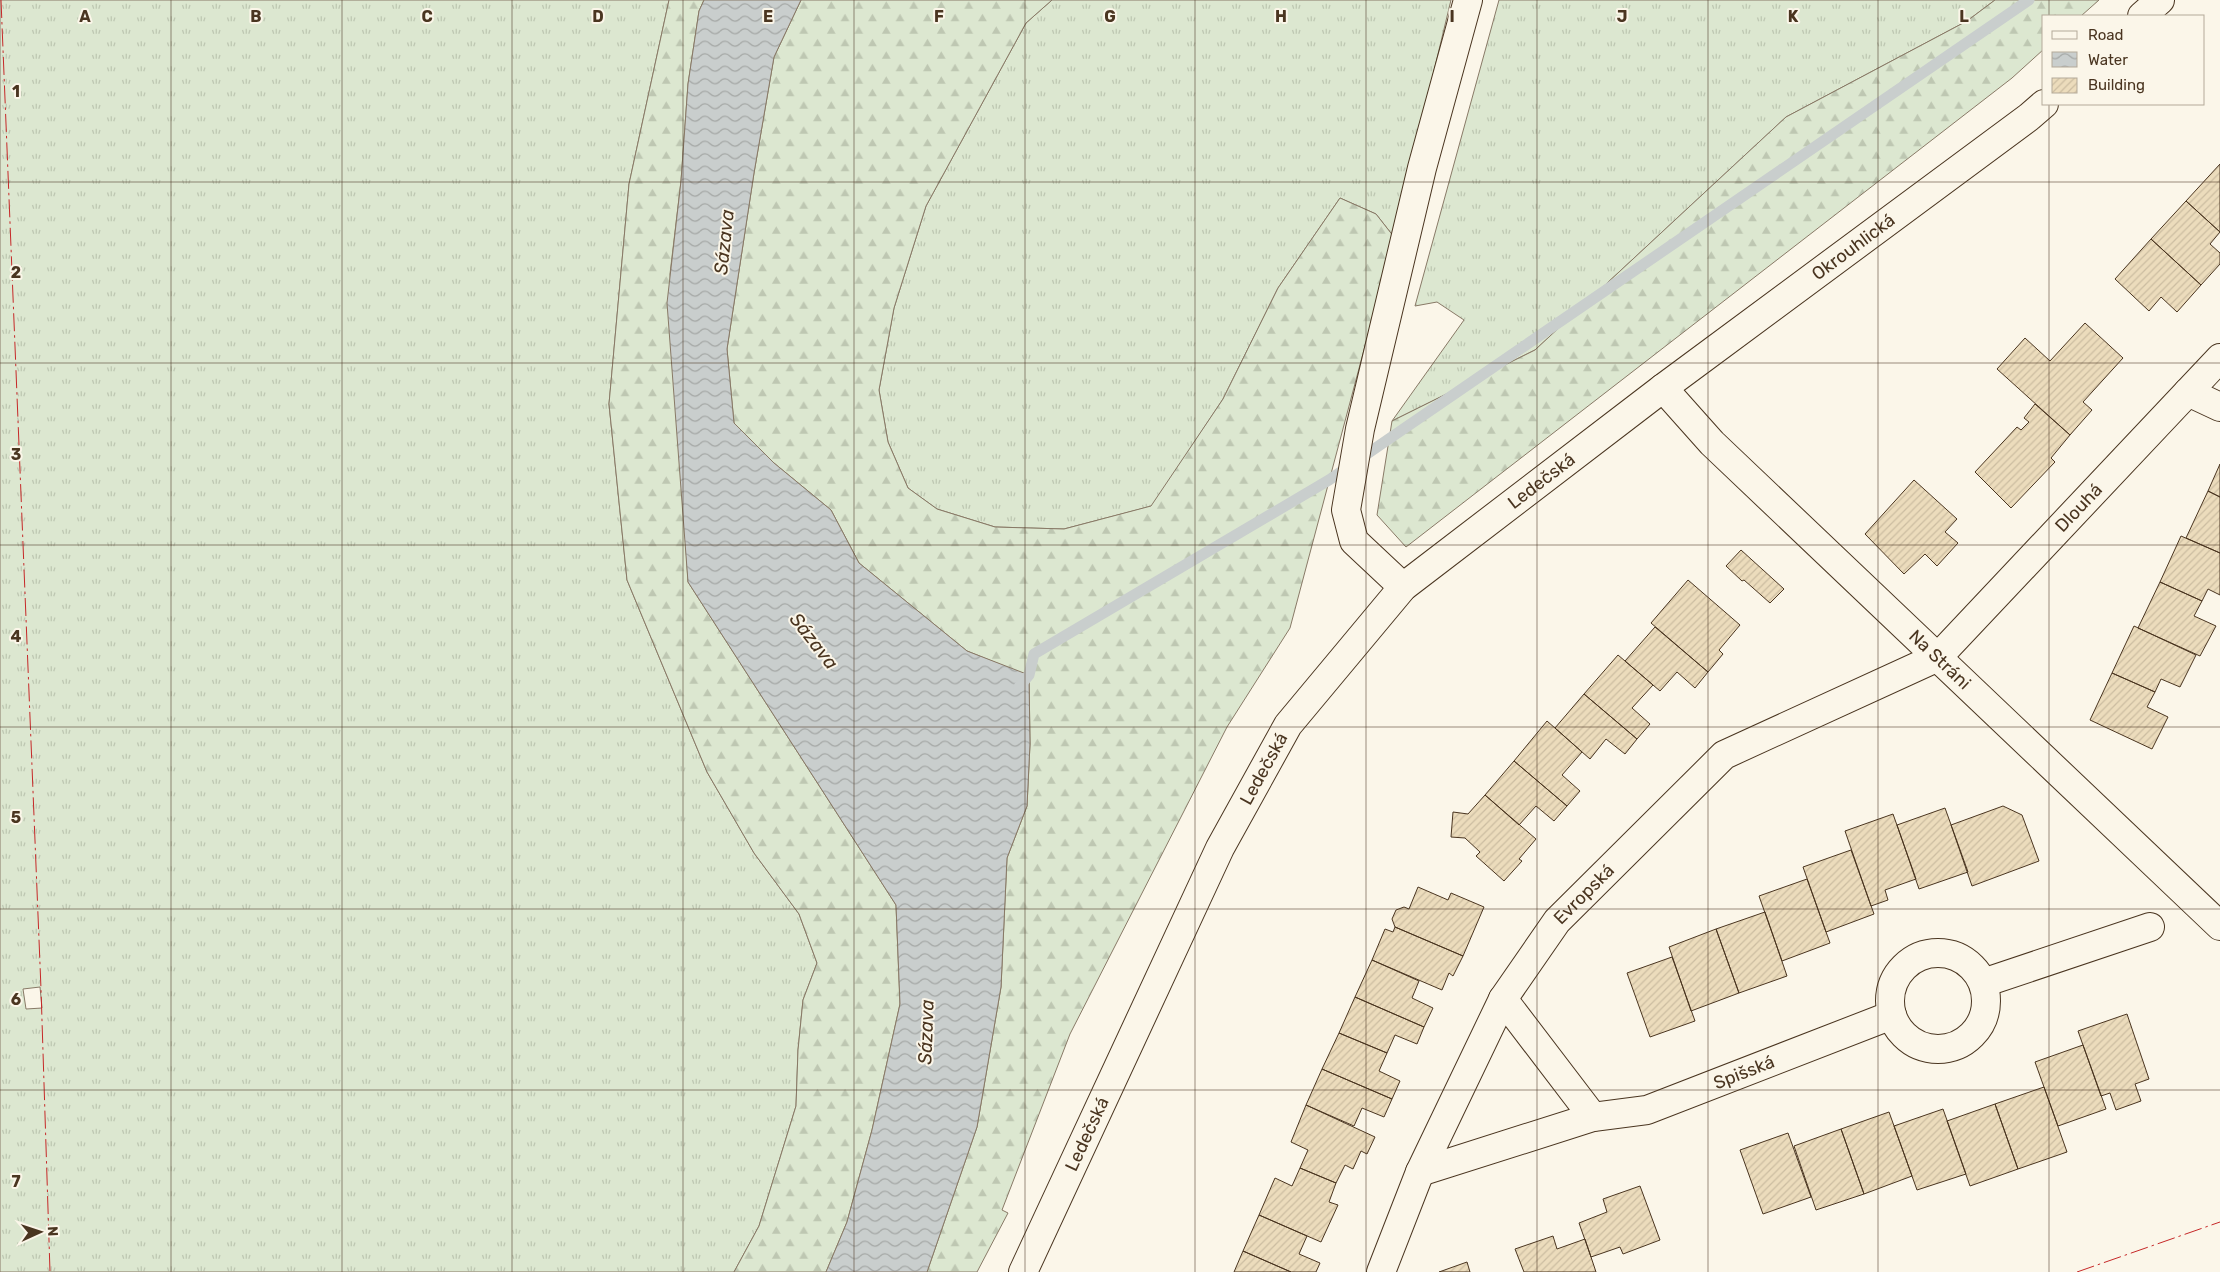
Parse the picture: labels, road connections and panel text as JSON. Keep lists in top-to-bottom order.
{
  "streets": {
    "street": [
      "Okrouhlická",
      "Ledečská",
      "Dlouhá",
      "Na Stráni",
      "Evropská",
      "Spišská"
    ]
  },
  "crossings": [
    ["Okrouhlická", "Ledečská"],
    ["Okrouhlická", "Na Stráni"],
    ["Ledečská", "Na Stráni"],
    ["Dlouhá", "Na Stráni"],
    ["Dlouhá", "Evropská"],
    ["Na Stráni", "Evropská"],
    ["Evropská", "Spišská"]
  ],
  "water": ["Sázava"],
  "legend": ["Road", "Water", "Building"],
  "north": "right",
  "grid": {
    "columns": [
      "A",
      "B",
      "C",
      "D",
      "E",
      "F",
      "G",
      "H",
      "I",
      "J",
      "K",
      "L"
    ],
    "rows": [
      "1",
      "2",
      "3",
      "4",
      "5",
      "6",
      "7"
    ]
  }
}
